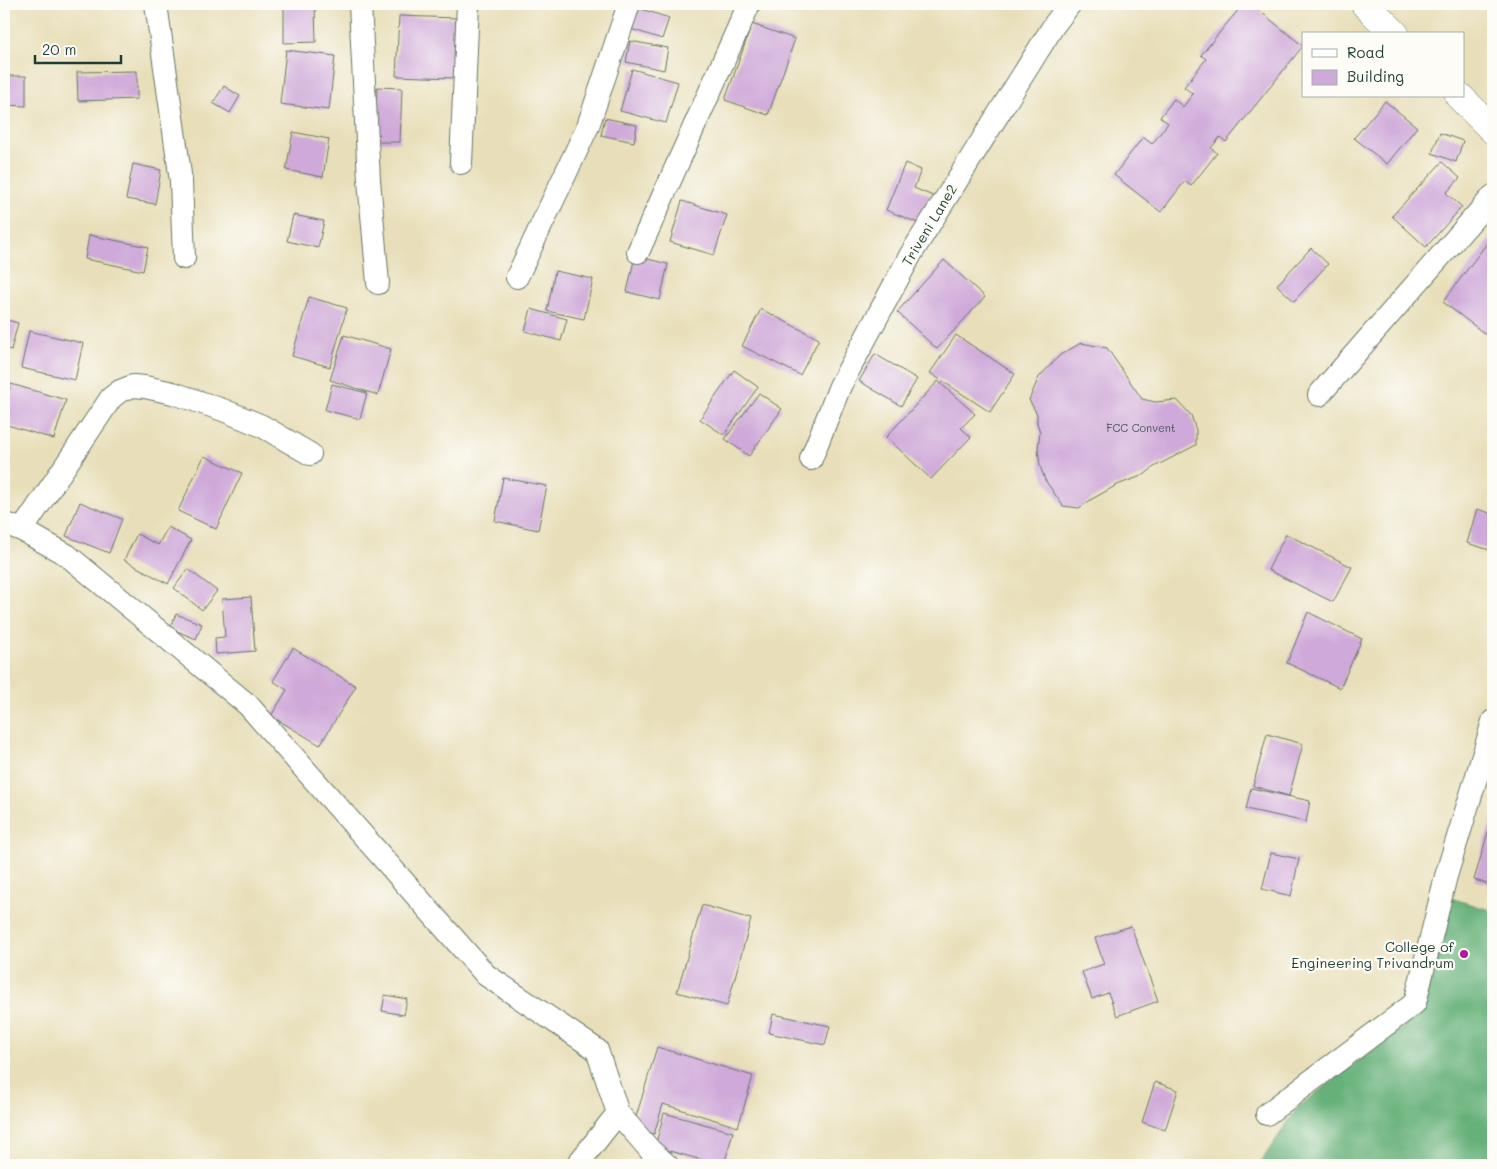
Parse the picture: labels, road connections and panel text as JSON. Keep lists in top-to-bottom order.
{
  "streets": {
    "street": ["Triveni Lane2"]
  },
  "places": ["College of Engineering Trivandrum"],
  "house_numbers": ["FCC Convent"],
  "legend": ["Road", "Building"],
  "scale_bar": "20 m"
}
